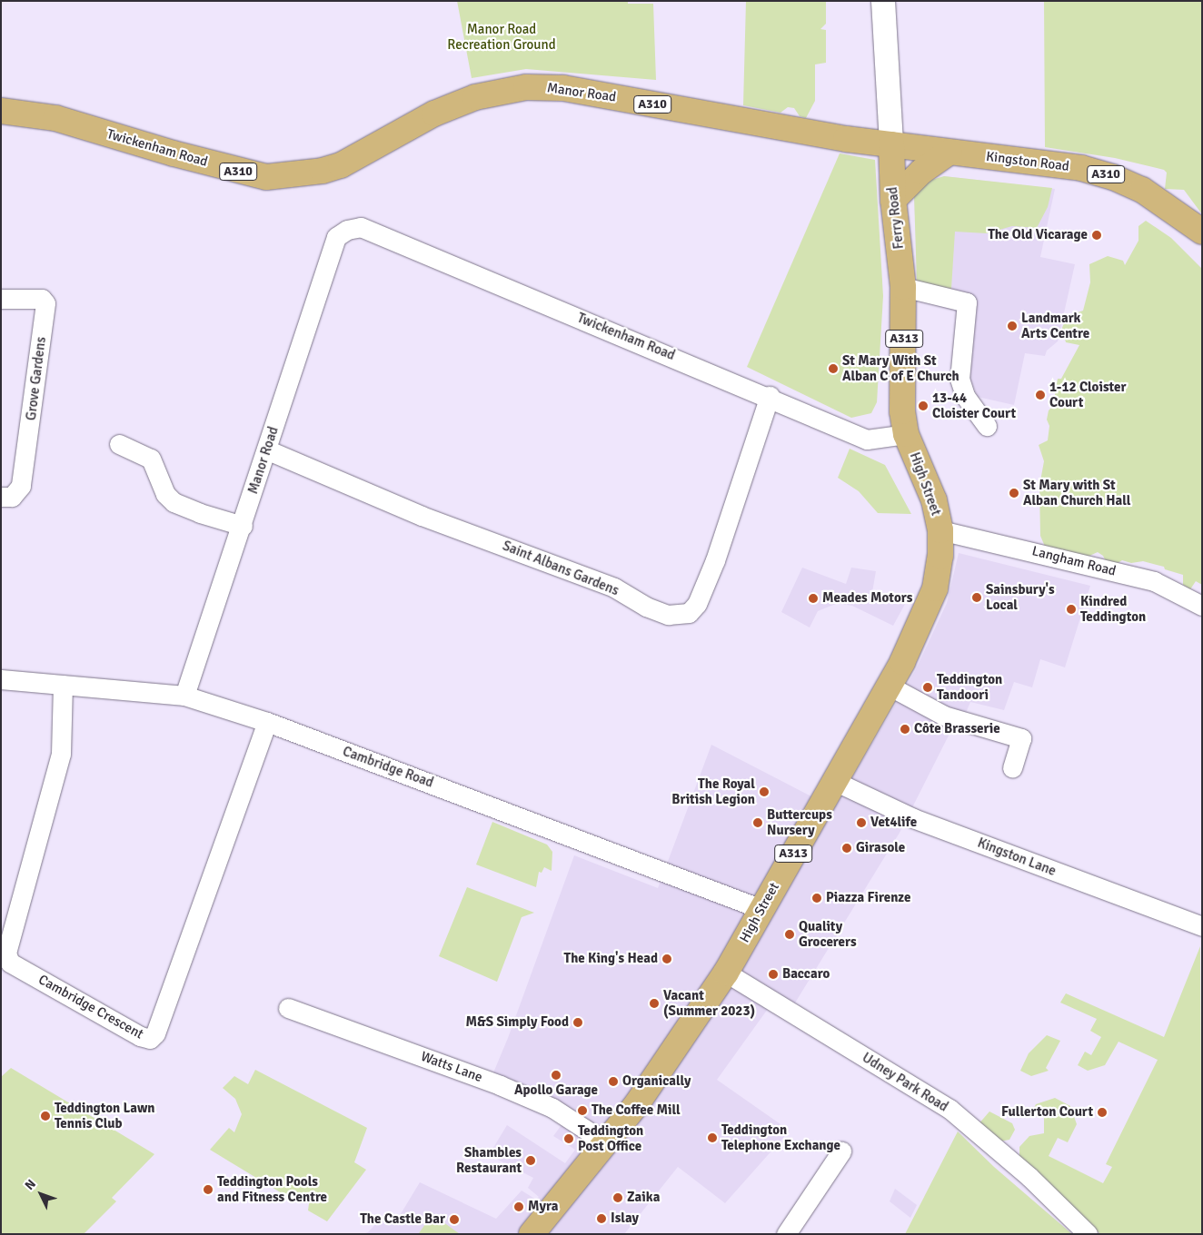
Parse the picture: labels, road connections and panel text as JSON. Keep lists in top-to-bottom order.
{
  "streets": {
    "main road": [
      "Manor Road",
      "A310",
      "Twickenham Road",
      "Kingston Road",
      "Ferry Road",
      "A313",
      "High Street"
    ],
    "street": [
      "Grove Gardens",
      "Langham Road",
      "Saint Albans Gardens",
      "Cambridge Road",
      "Kingston Lane",
      "Cambridge Crescent",
      "Watts Lane",
      "Udney Park Road"
    ]
  },
  "crossings": [
    ["Manor Road", "Twickenham Road"],
    ["Manor Road", "Kingston Road"],
    ["Manor Road", "Ferry Road"],
    ["Manor Road", "Saint Albans Gardens"],
    ["Manor Road", "Cambridge Road"],
    ["Twickenham Road", "Ferry Road"],
    ["Twickenham Road", "High Street"],
    ["Twickenham Road", "Saint Albans Gardens"],
    ["Kingston Road", "Ferry Road"],
    ["Ferry Road", "High Street"],
    ["High Street", "Langham Road"],
    ["High Street", "Cambridge Road"],
    ["High Street", "Kingston Lane"],
    ["High Street", "Watts Lane"],
    ["High Street", "Udney Park Road"],
    ["Cambridge Road", "Cambridge Crescent"]
  ],
  "parks": ["Manor Road Recreation Ground"],
  "places": [
    "The Old Vicarage",
    "Landmark Arts Centre",
    "St Mary With St Alban C of E Church",
    "1-12 Cloister Court",
    "13-44 Cloister Court",
    "St Mary with St Alban Church Hall",
    "Sainsbury's Local",
    "Meades Motors",
    "Kindred Teddington",
    "Teddington Tandoori",
    "Côte Brasserie",
    "The Royal British Legion",
    "Buttercups Nursery",
    "Vet4life",
    "Girasole",
    "Piazza Firenze",
    "Quality Grocerers",
    "The King's Head",
    "Baccaro",
    "Vacant (Summer 2023)",
    "M&S Simply Food",
    "Apollo Garage",
    "Organically",
    "The Coffee Mill",
    "Fullerton Court",
    "Teddington Lawn Tennis Club",
    "Teddington Telephone Exchange",
    "Teddington Post Office",
    "Shambles Restaurant",
    "Teddington Pools and Fitness Centre",
    "Zaika",
    "Myra",
    "Islay",
    "The Castle Bar"
  ],
  "north": "top left"
}
